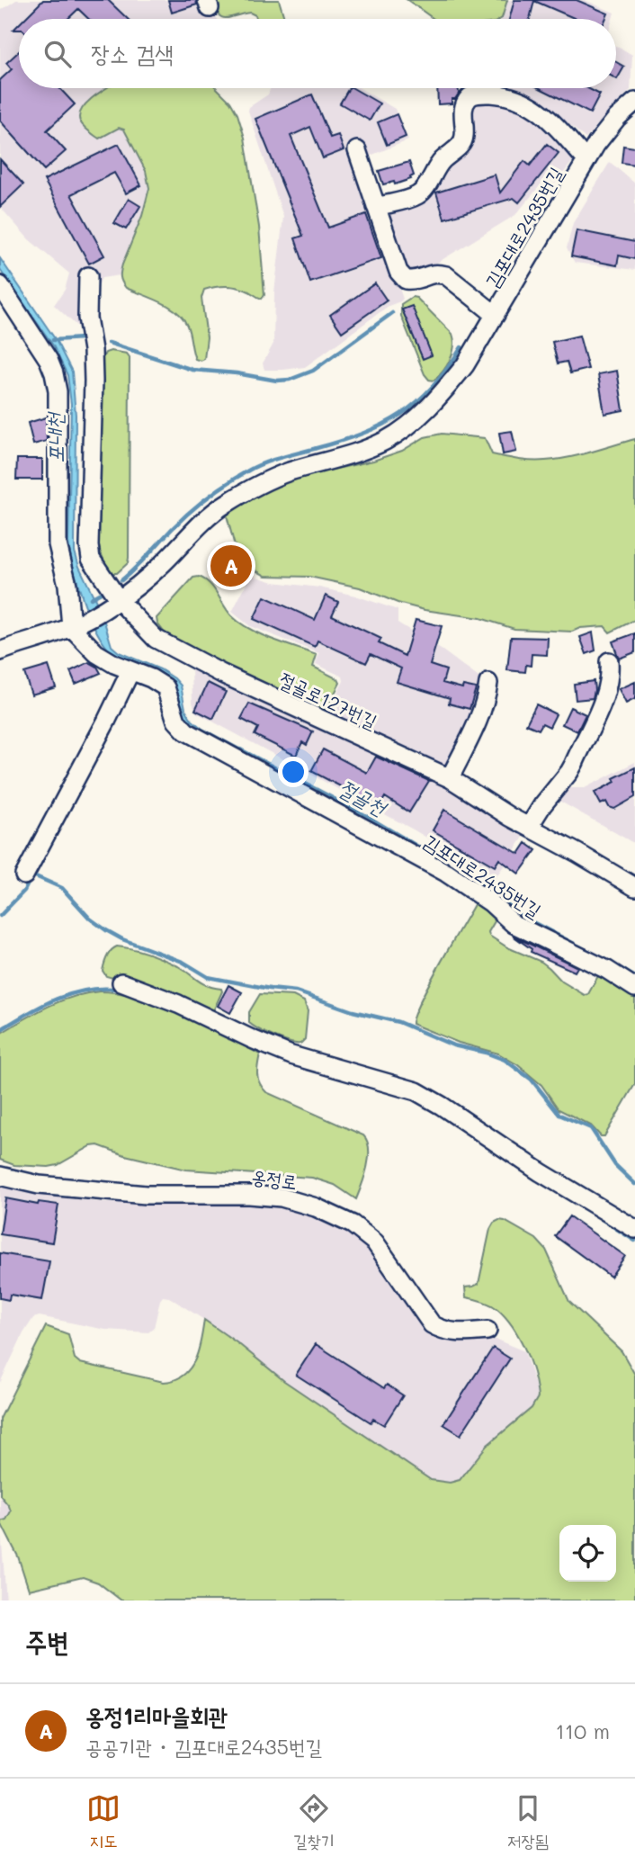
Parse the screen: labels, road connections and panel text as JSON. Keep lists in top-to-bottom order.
{
  "streets": {
    "street": ["김포대로2435번길", "절골로127번길", "옹정로"]
  },
  "crossings": [
    ["김포대로2435번길", "절골로127번길"]
  ],
  "water": ["포내천", "절골천"],
  "page": {
    "search": "장소 검색",
    "pins": "A",
    "heading": "주변",
    "list": [
      {
        "mark": "A",
        "name": "옹정1리마을회관",
        "note": "공공기관 · 김포대로2435번길",
        "value": "110 m"
      }
    ],
    "nav": ["지도", "길찾기", "저장됨"]
  }
}
